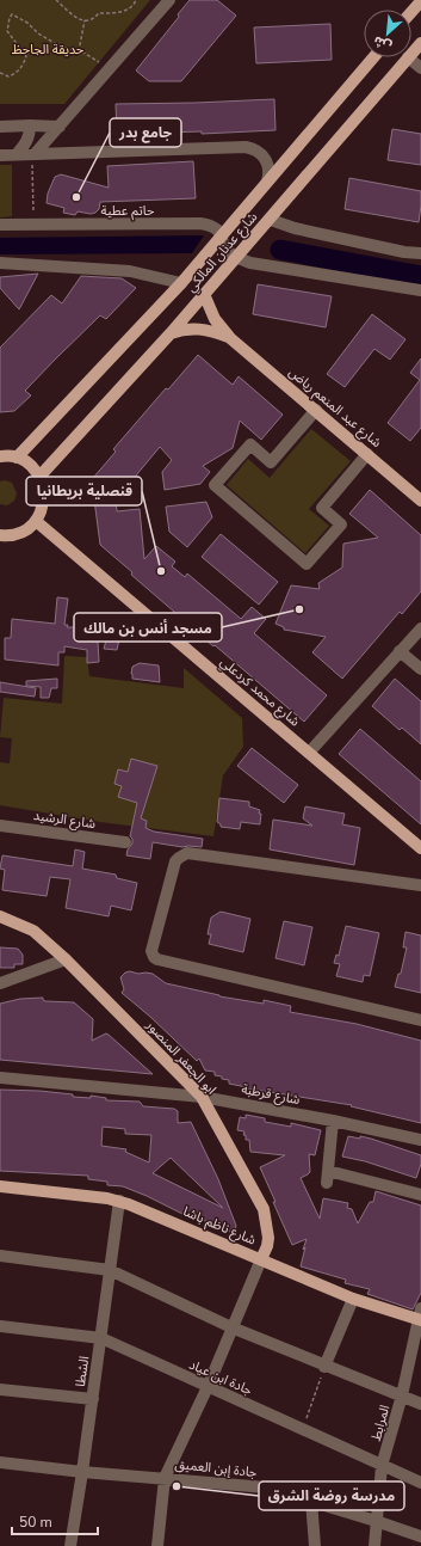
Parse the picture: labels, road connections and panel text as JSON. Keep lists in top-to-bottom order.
{
  "streets": {
    "main road": [
      "شارع عدنان المالكي",
      "شارع عبد المنعم رياض",
      "شارع محمد كردعلي",
      "ابو الجعفر المنصور",
      "شارع ناظم باشا"
    ],
    "street": [
      "حاتم عطية",
      "شارع الرشيد",
      "شارع قرطبة",
      "الشطا",
      "جادة ابن عياد",
      "المرابط",
      "جادة إبن العميق"
    ]
  },
  "crossings": [
    ["حاتم عطية", "شارع عدنان المالكي"],
    ["شارع عدنان المالكي", "شارع عبد المنعم رياض"],
    ["ابو الجعفر المنصور", "شارع قرطبة"],
    ["ابو الجعفر المنصور", "شارع ناظم باشا"],
    ["شارع ناظم باشا", "الشطا"],
    ["شارع ناظم باشا", "المرابط"],
    ["الشطا", "جادة ابن عياد"],
    ["الشطا", "جادة إبن العميق"],
    ["جادة ابن عياد", "المرابط"],
    ["المرابط", "جادة إبن العميق"]
  ],
  "parks": ["حديقة الجاحظ"],
  "places": [
    "جامع بدر",
    "قنصلية بريطانيا",
    "مسجد أنس بن مالك",
    "مدرسة روضة الشرق"
  ],
  "scale_bar": "50 m",
  "north": "bottom left"
}
